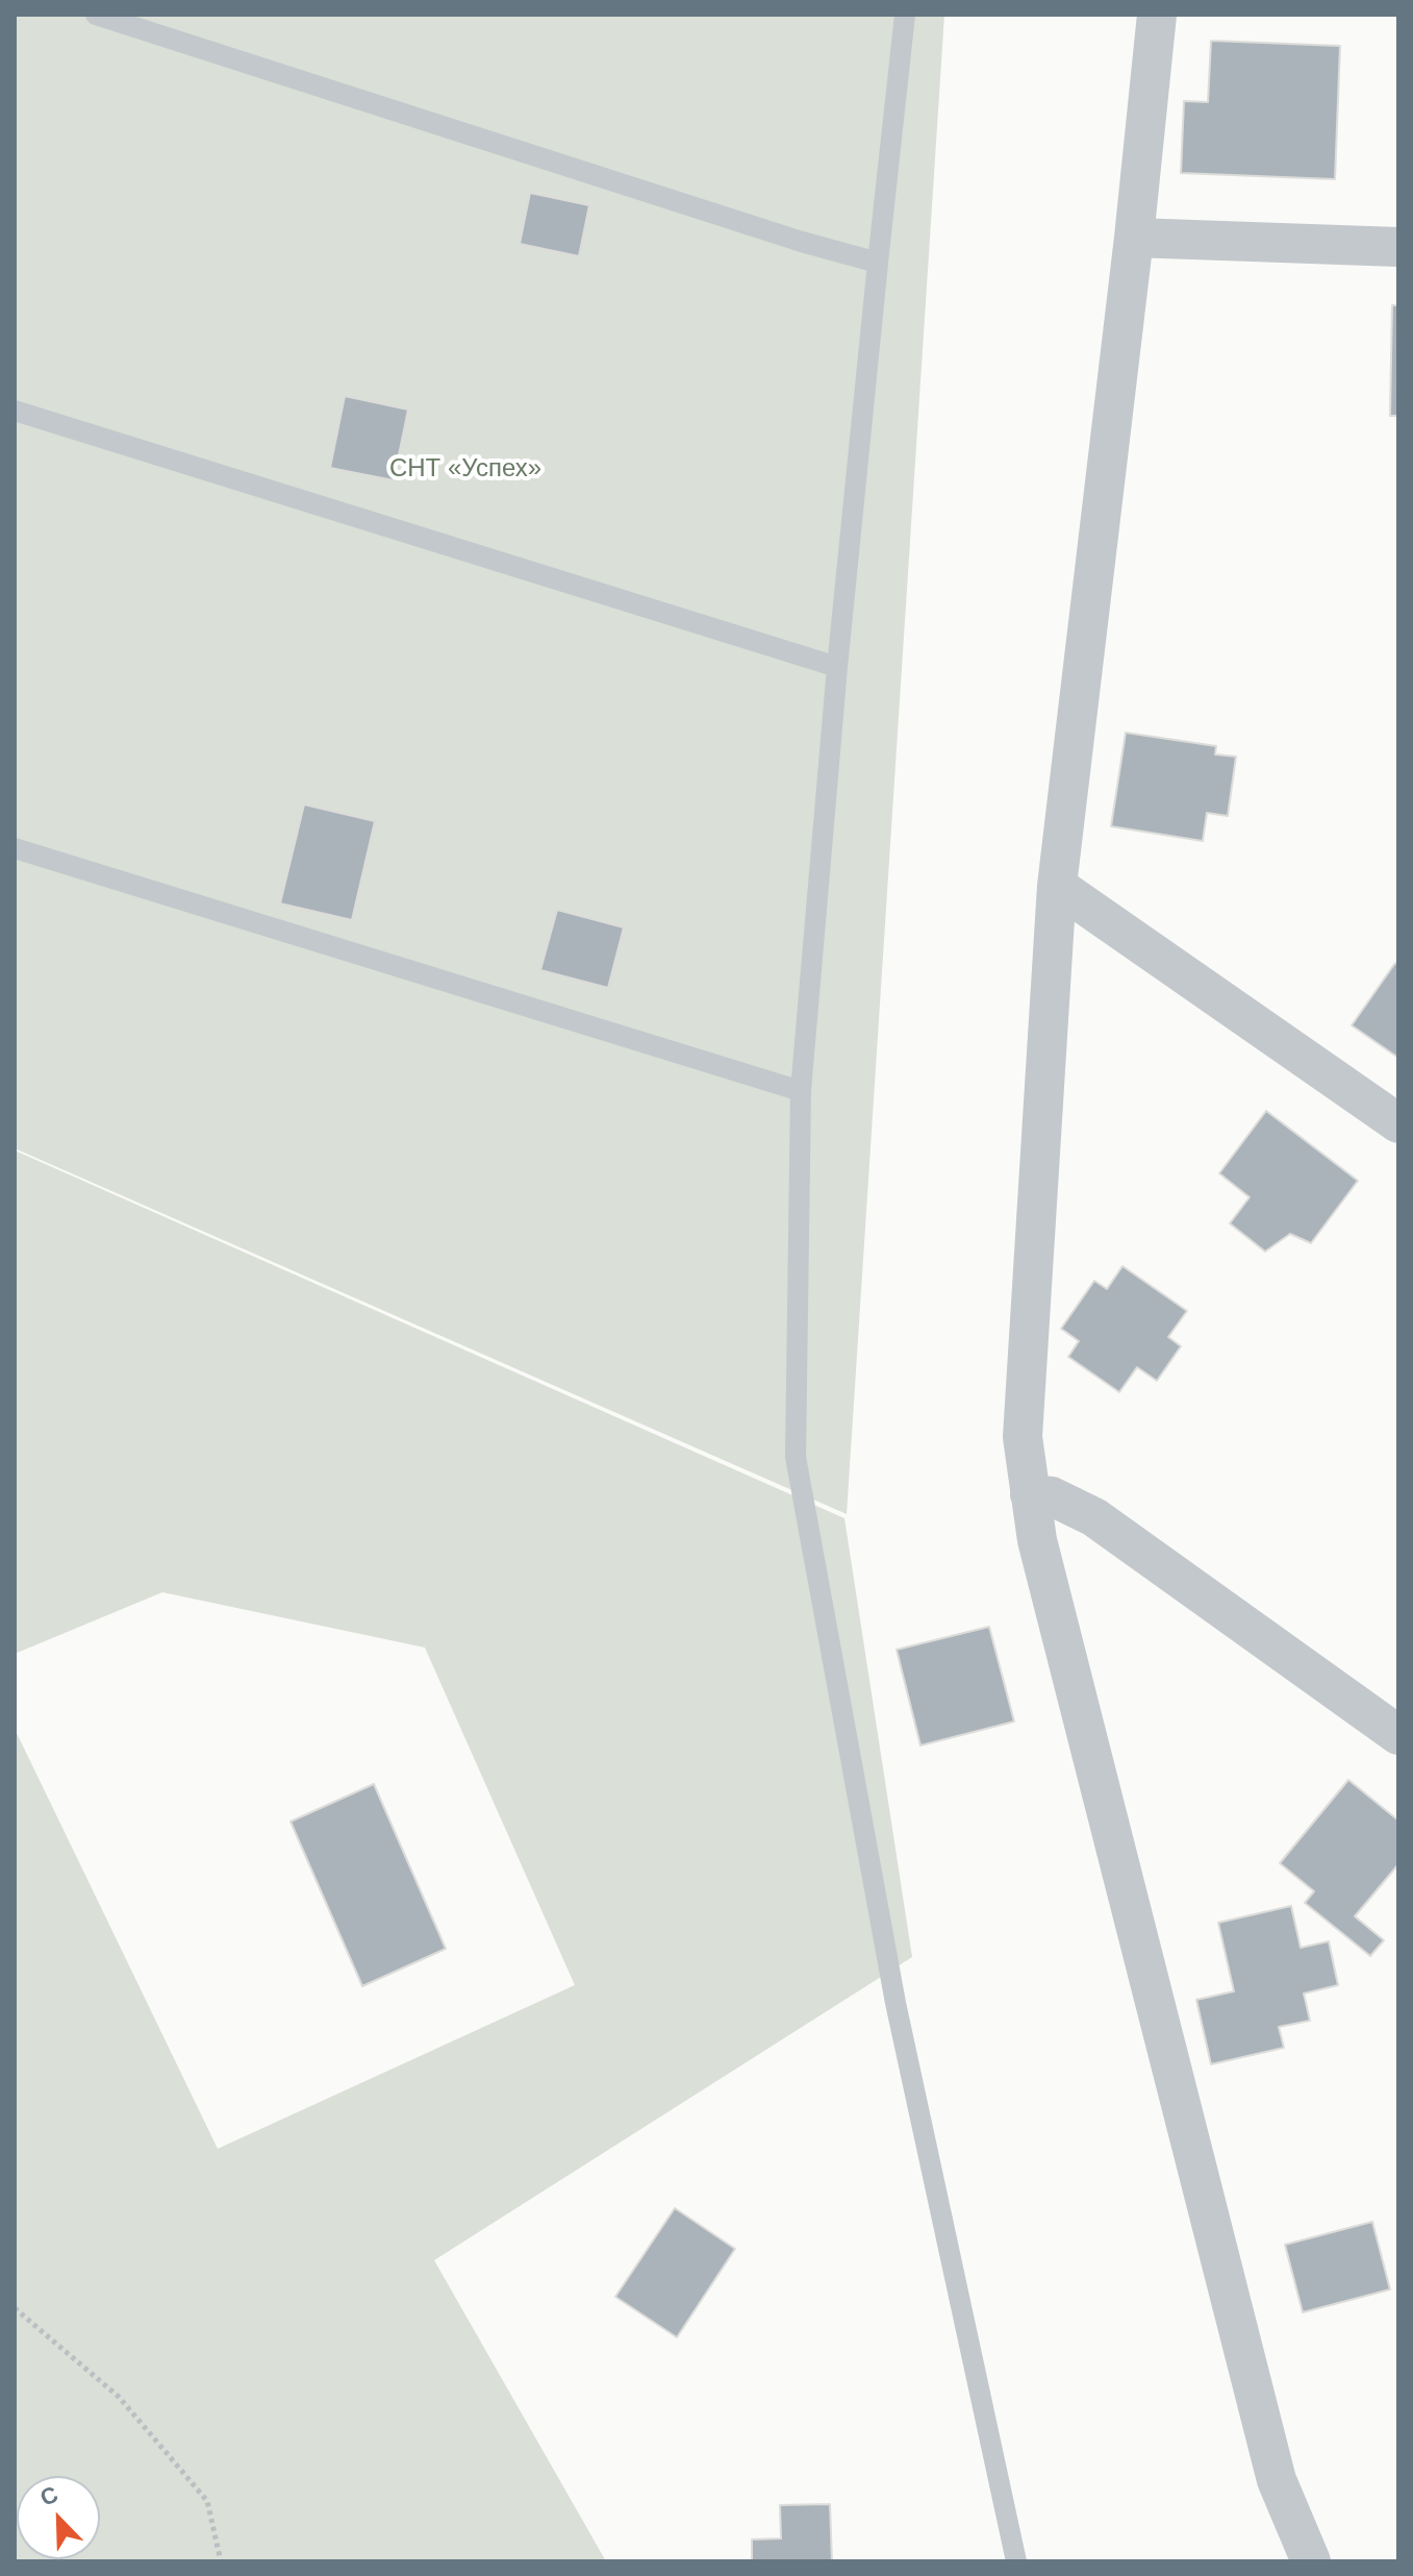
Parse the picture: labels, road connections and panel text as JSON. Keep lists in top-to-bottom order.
{
  "parks": ["СНТ «Успех»"],
  "north": "top left"
}
